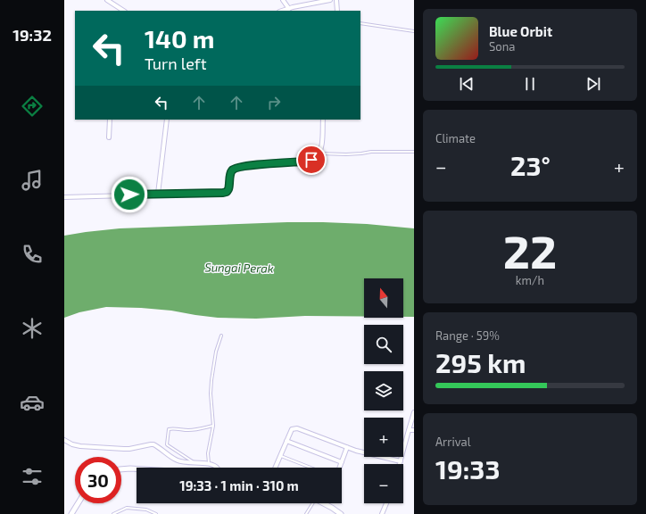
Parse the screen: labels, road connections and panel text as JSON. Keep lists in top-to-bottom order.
{
  "water": ["Sungai Perak"],
  "north": "top",
  "page": {
    "tabs": "19:32",
    "turn": ["140 m", "Turn left"],
    "song": ["Blue Orbit", "Sona"],
    "tile": [
      "Climate",
      ["22", "km/h"],
      ["Range · 59%", "295 km"],
      ["Arrival", "19:33"]
    ],
    "heat": ["−", "23°", "+"],
    "map_buttons": ["+", "−"],
    "limit": "30",
    "trip": "19:33 · 1 min · 310 m"
  }
}
